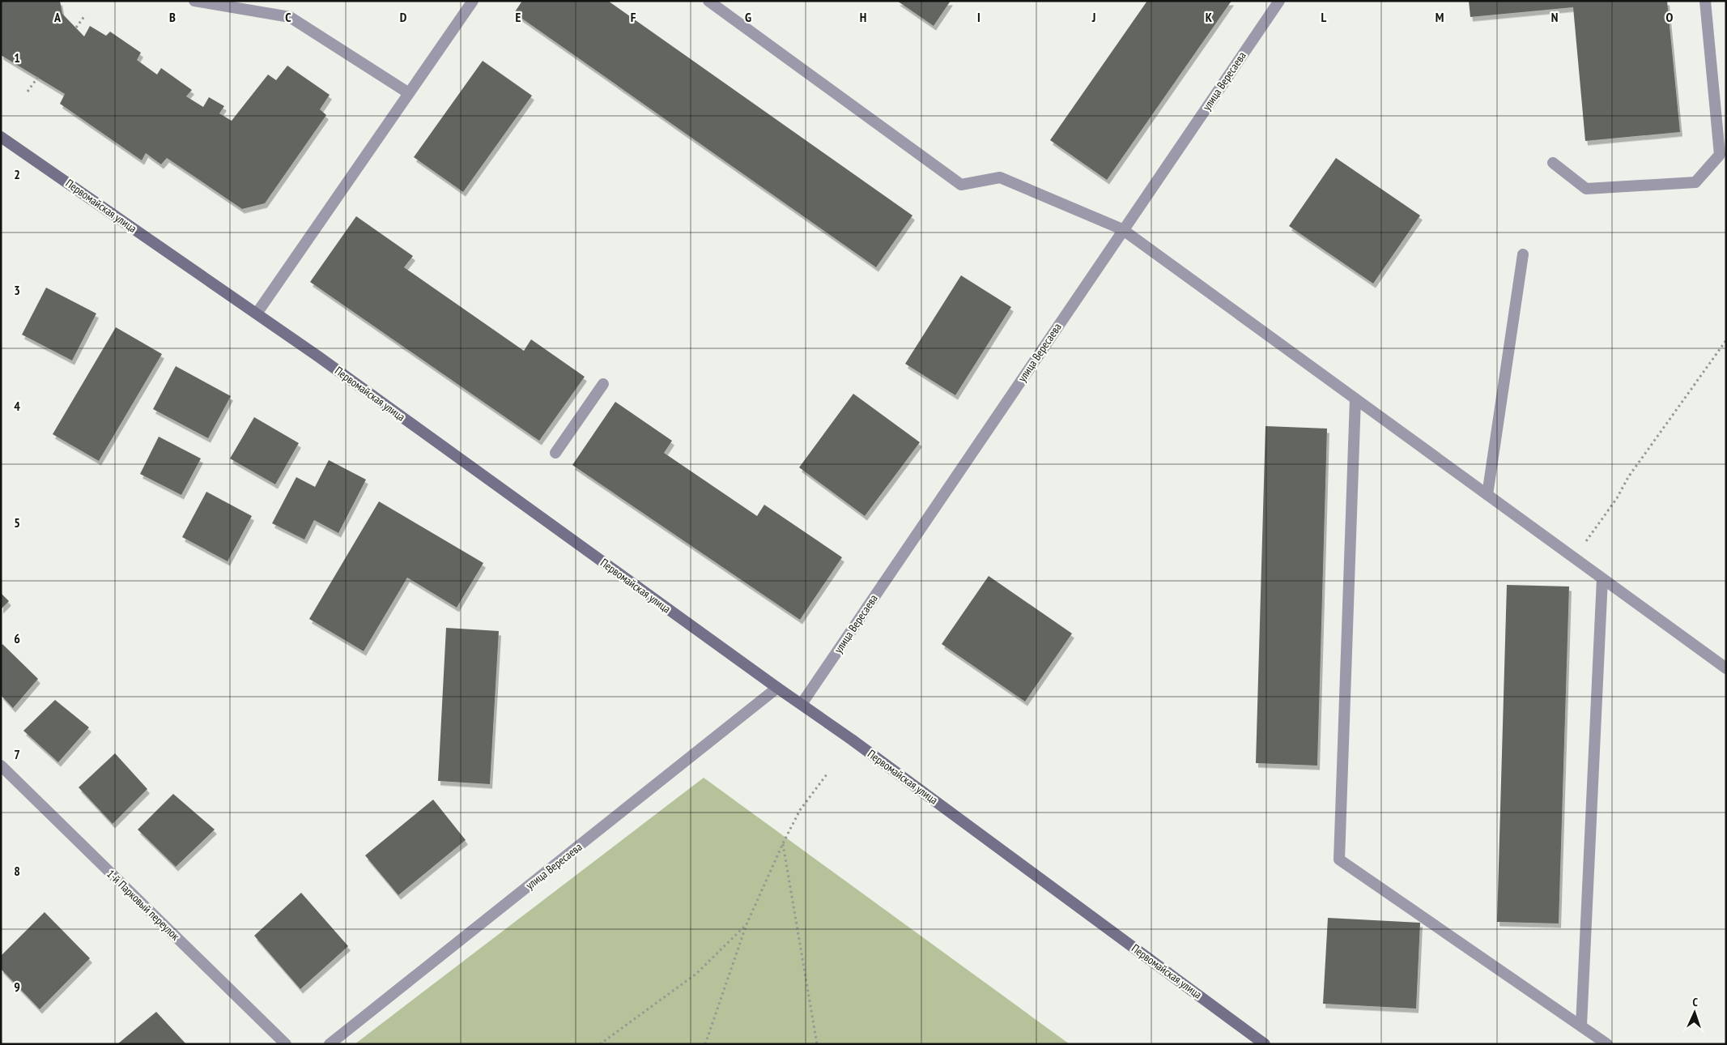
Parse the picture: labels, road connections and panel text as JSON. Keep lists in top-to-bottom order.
{
  "streets": {
    "main road": ["Первомайская улица"],
    "street": ["улица Вересаева", "1-й Парковый переулок"]
  },
  "crossings": [
    ["улица Вересаева", "Первомайская улица"]
  ],
  "north": "top",
  "grid": {
    "columns": [
      "A",
      "B",
      "C",
      "D",
      "E",
      "F",
      "G",
      "H",
      "I",
      "J",
      "K",
      "L",
      "M",
      "N",
      "O"
    ],
    "rows": [
      "1",
      "2",
      "3",
      "4",
      "5",
      "6",
      "7",
      "8",
      "9"
    ]
  }
}
